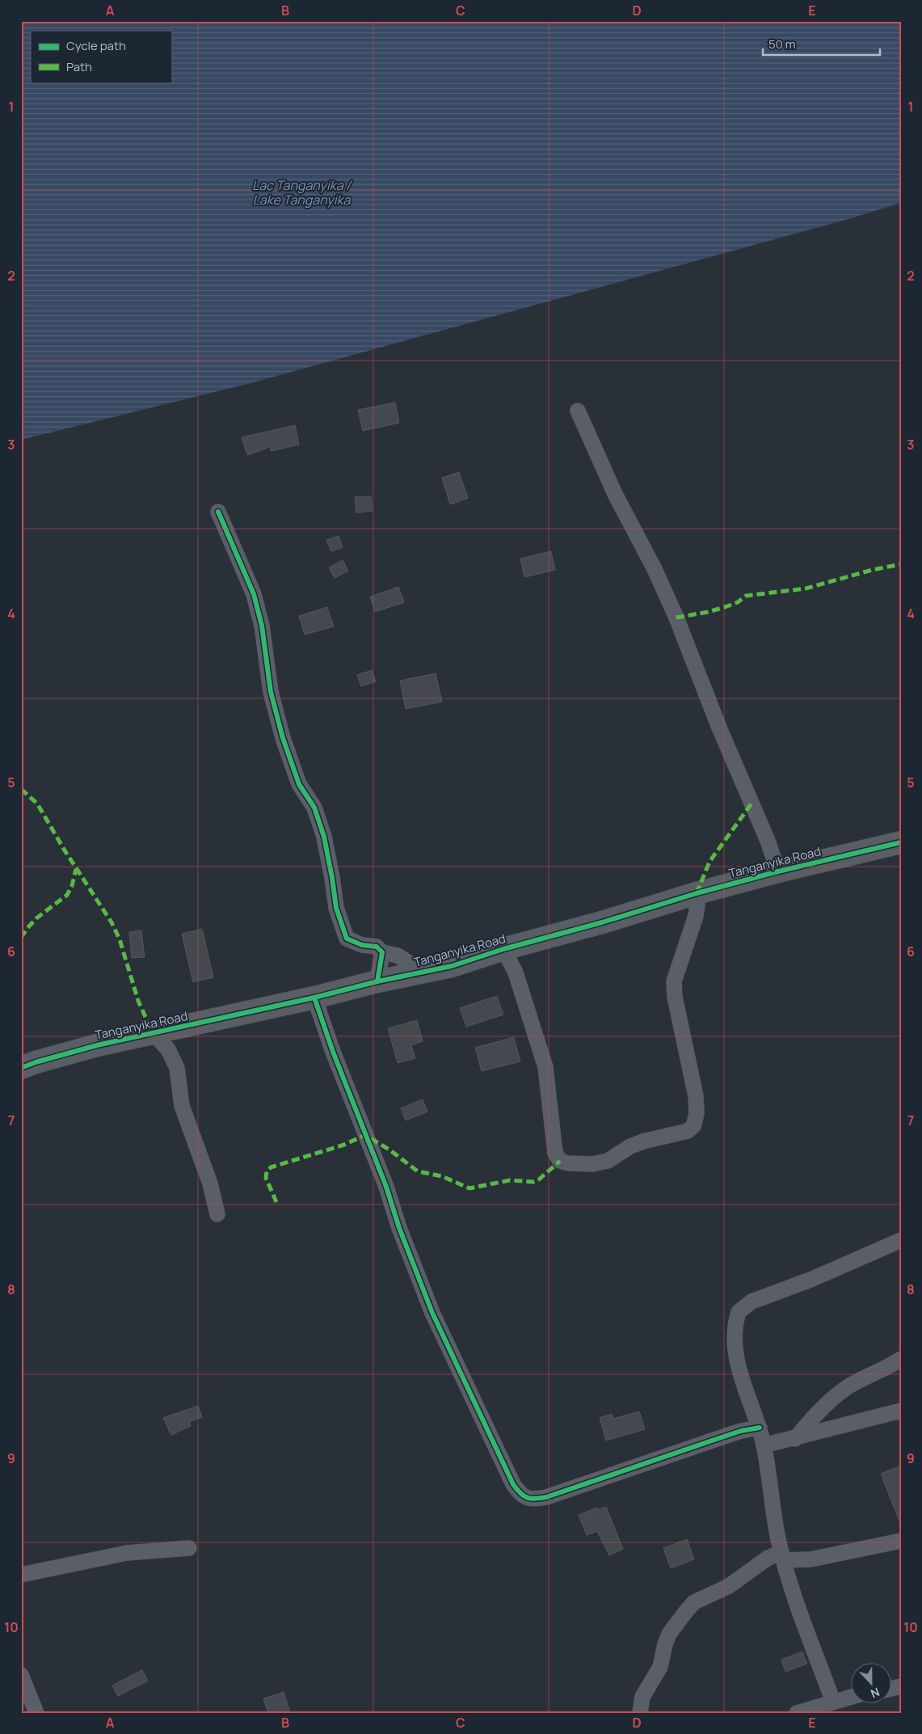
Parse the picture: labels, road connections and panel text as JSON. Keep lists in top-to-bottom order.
{
  "streets": {
    "street": ["Tanganyika Road"]
  },
  "water": ["Lac Tanganyika / Lake Tanganyika"],
  "legend": ["Cycle path", "Path"],
  "scale_bar": "50 m",
  "north": "bottom",
  "grid": {
    "columns": [
      "A",
      "B",
      "C",
      "D",
      "E"
    ],
    "rows": [
      "1",
      "2",
      "3",
      "4",
      "5",
      "6",
      "7",
      "8",
      "9",
      "10"
    ]
  }
}
